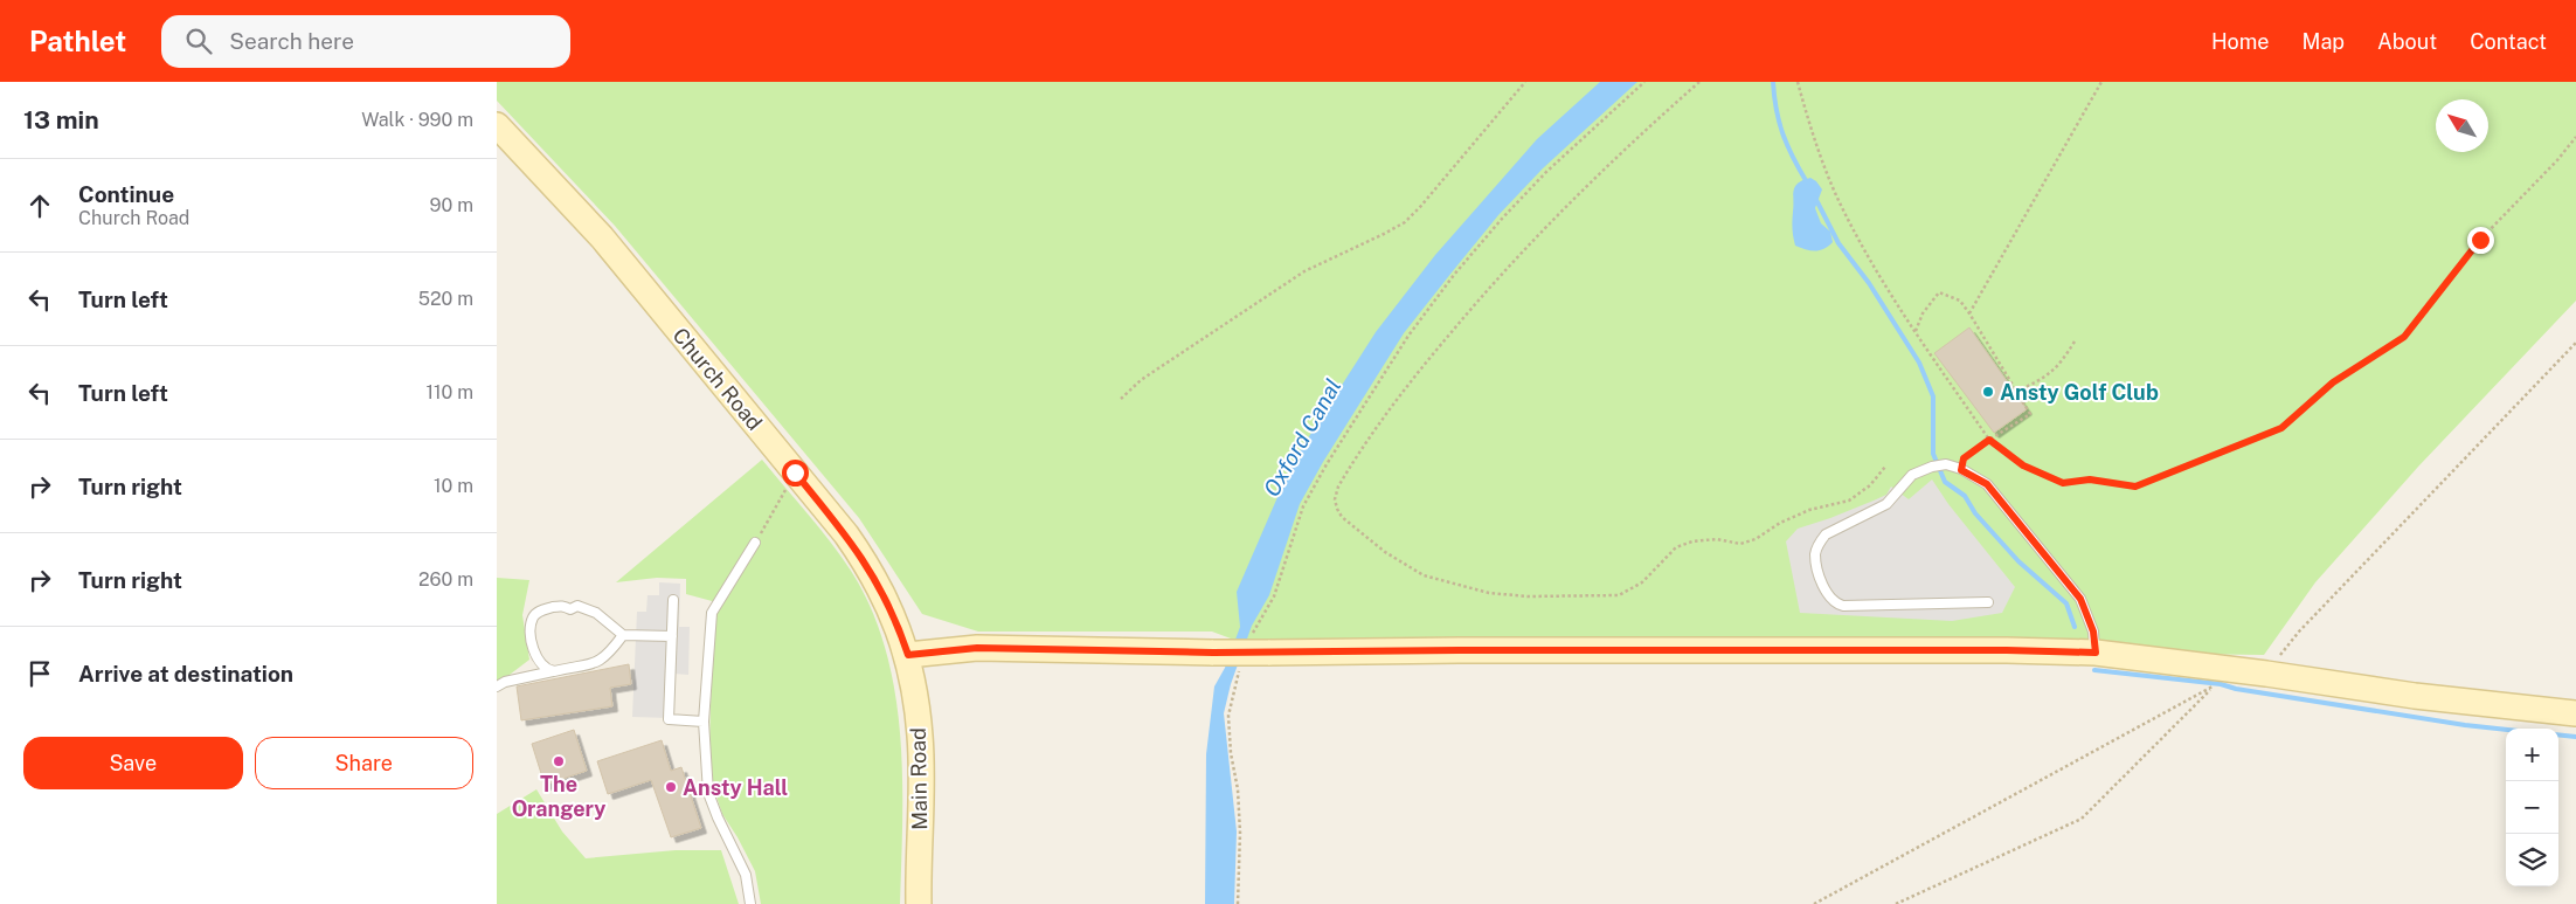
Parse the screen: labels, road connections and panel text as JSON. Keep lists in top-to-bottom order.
{
  "streets": {
    "main road": ["Church Road", "Main Road"]
  },
  "crossings": [
    ["Church Road", "Main Road"]
  ],
  "water": ["Oxford Canal"],
  "places": ["Ansty Golf Club", "The Orangery", "Ansty Hall"],
  "north": "top left",
  "page": {
    "header": "Pathlet",
    "search": "Search here",
    "nav": [
      "Home",
      "Map",
      "About",
      "Contact"
    ],
    "heading": ["13 min", "Walk · 990 m"],
    "list": [
      ["Continue", "Church Road", "90 m"],
      ["Turn left", "520 m"],
      ["Turn left", "110 m"],
      ["Turn right", "10 m"],
      ["Turn right", "260 m"],
      "Arrive at destination"
    ],
    "buttons": ["Save", "Share"],
    "map_buttons": ["+", "−"]
  }
}
